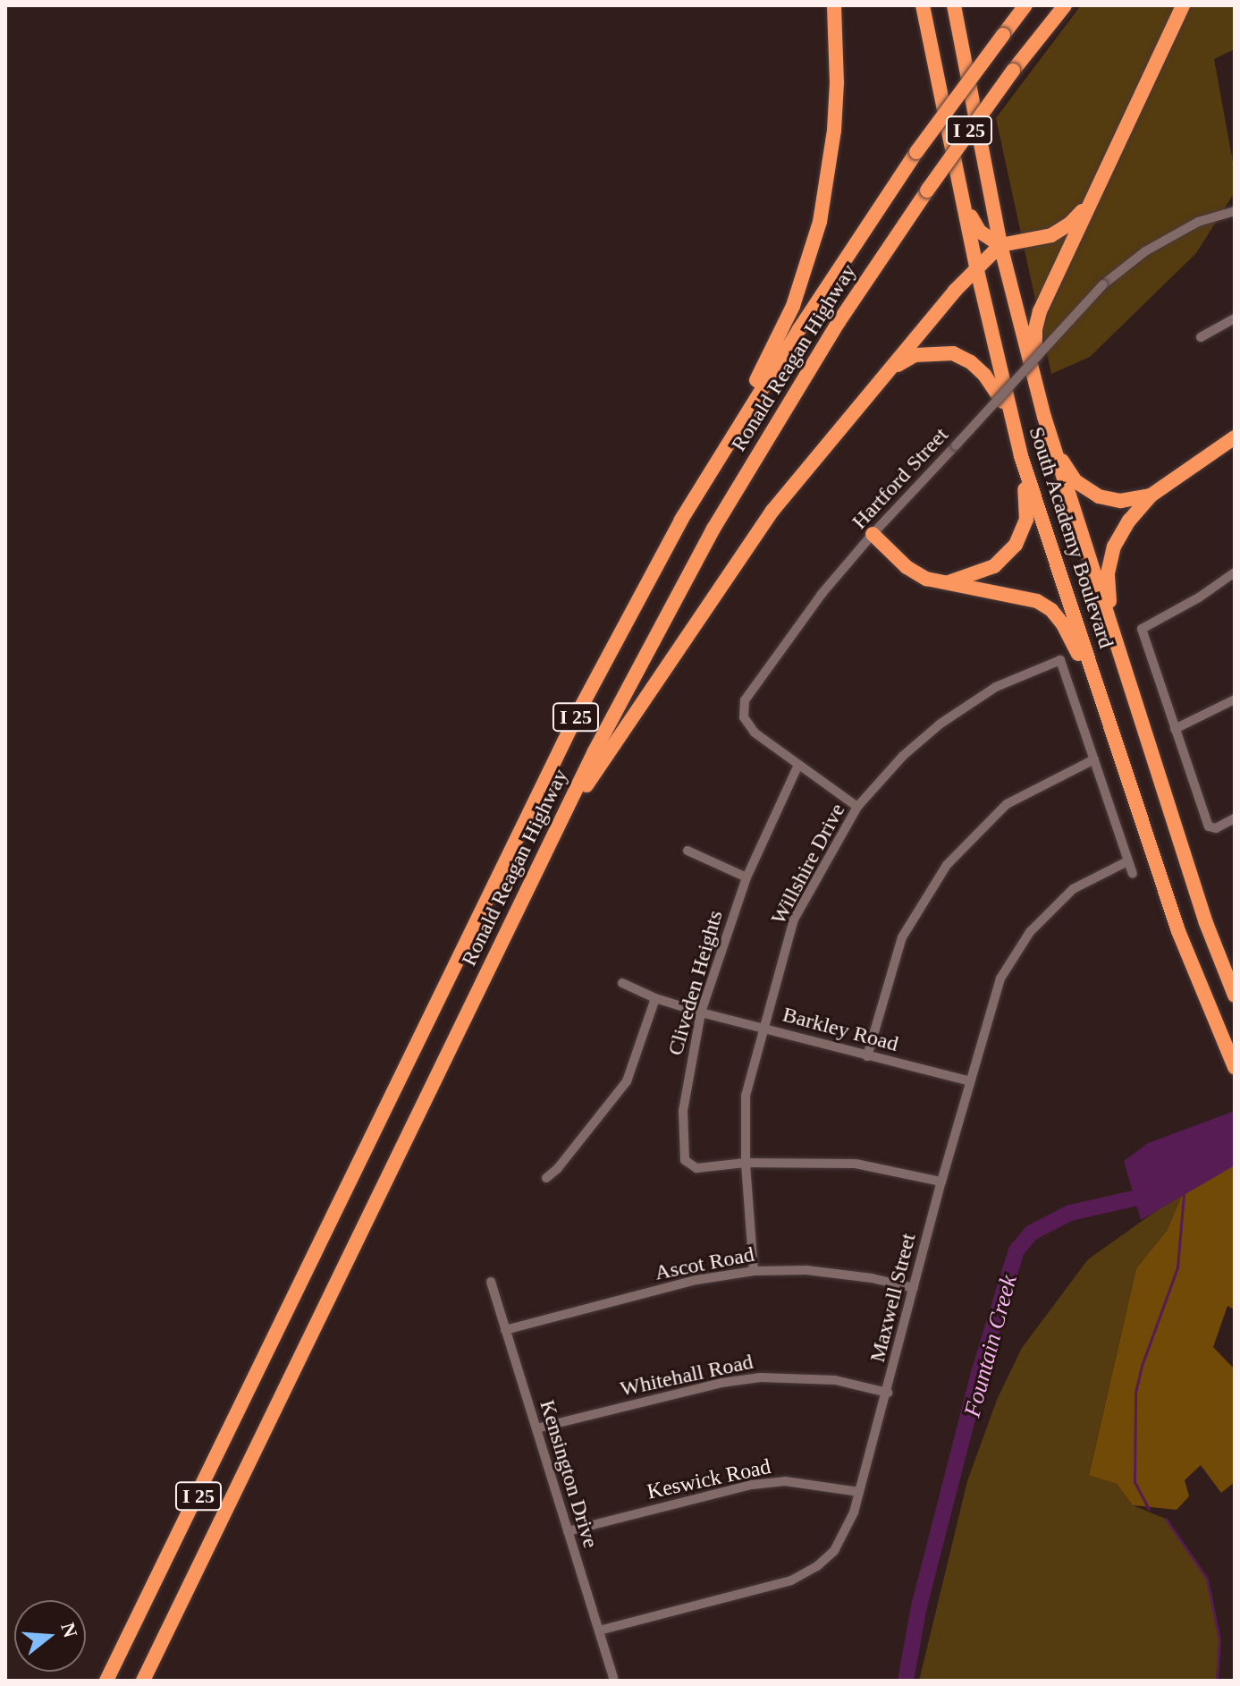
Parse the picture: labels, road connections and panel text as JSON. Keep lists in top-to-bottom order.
{
  "streets": {
    "highway": ["I 25", "Ronald Reagan Highway", "South Academy Boulevard"],
    "street": [
      "Hartford Street",
      "Willshire Drive",
      "Cliveden Heights",
      "Barkley Road",
      "Ascot Road",
      "Maxwell Street",
      "Whitehall Road",
      "Kensington Drive",
      "Keswick Road"
    ]
  },
  "crossings": [
    ["Hartford Street", "Willshire Drive"],
    ["Hartford Street", "Cliveden Heights"],
    ["Willshire Drive", "Cliveden Heights"],
    ["Willshire Drive", "Barkley Road"],
    ["Willshire Drive", "Ascot Road"],
    ["Cliveden Heights", "Barkley Road"],
    ["Barkley Road", "Maxwell Street"],
    ["Ascot Road", "Maxwell Street"],
    ["Ascot Road", "Kensington Drive"],
    ["Maxwell Street", "Whitehall Road"],
    ["Maxwell Street", "Kensington Drive"],
    ["Maxwell Street", "Keswick Road"],
    ["Whitehall Road", "Kensington Drive"],
    ["Kensington Drive", "Keswick Road"]
  ],
  "water": ["Fountain Creek"],
  "north": "right"
}
